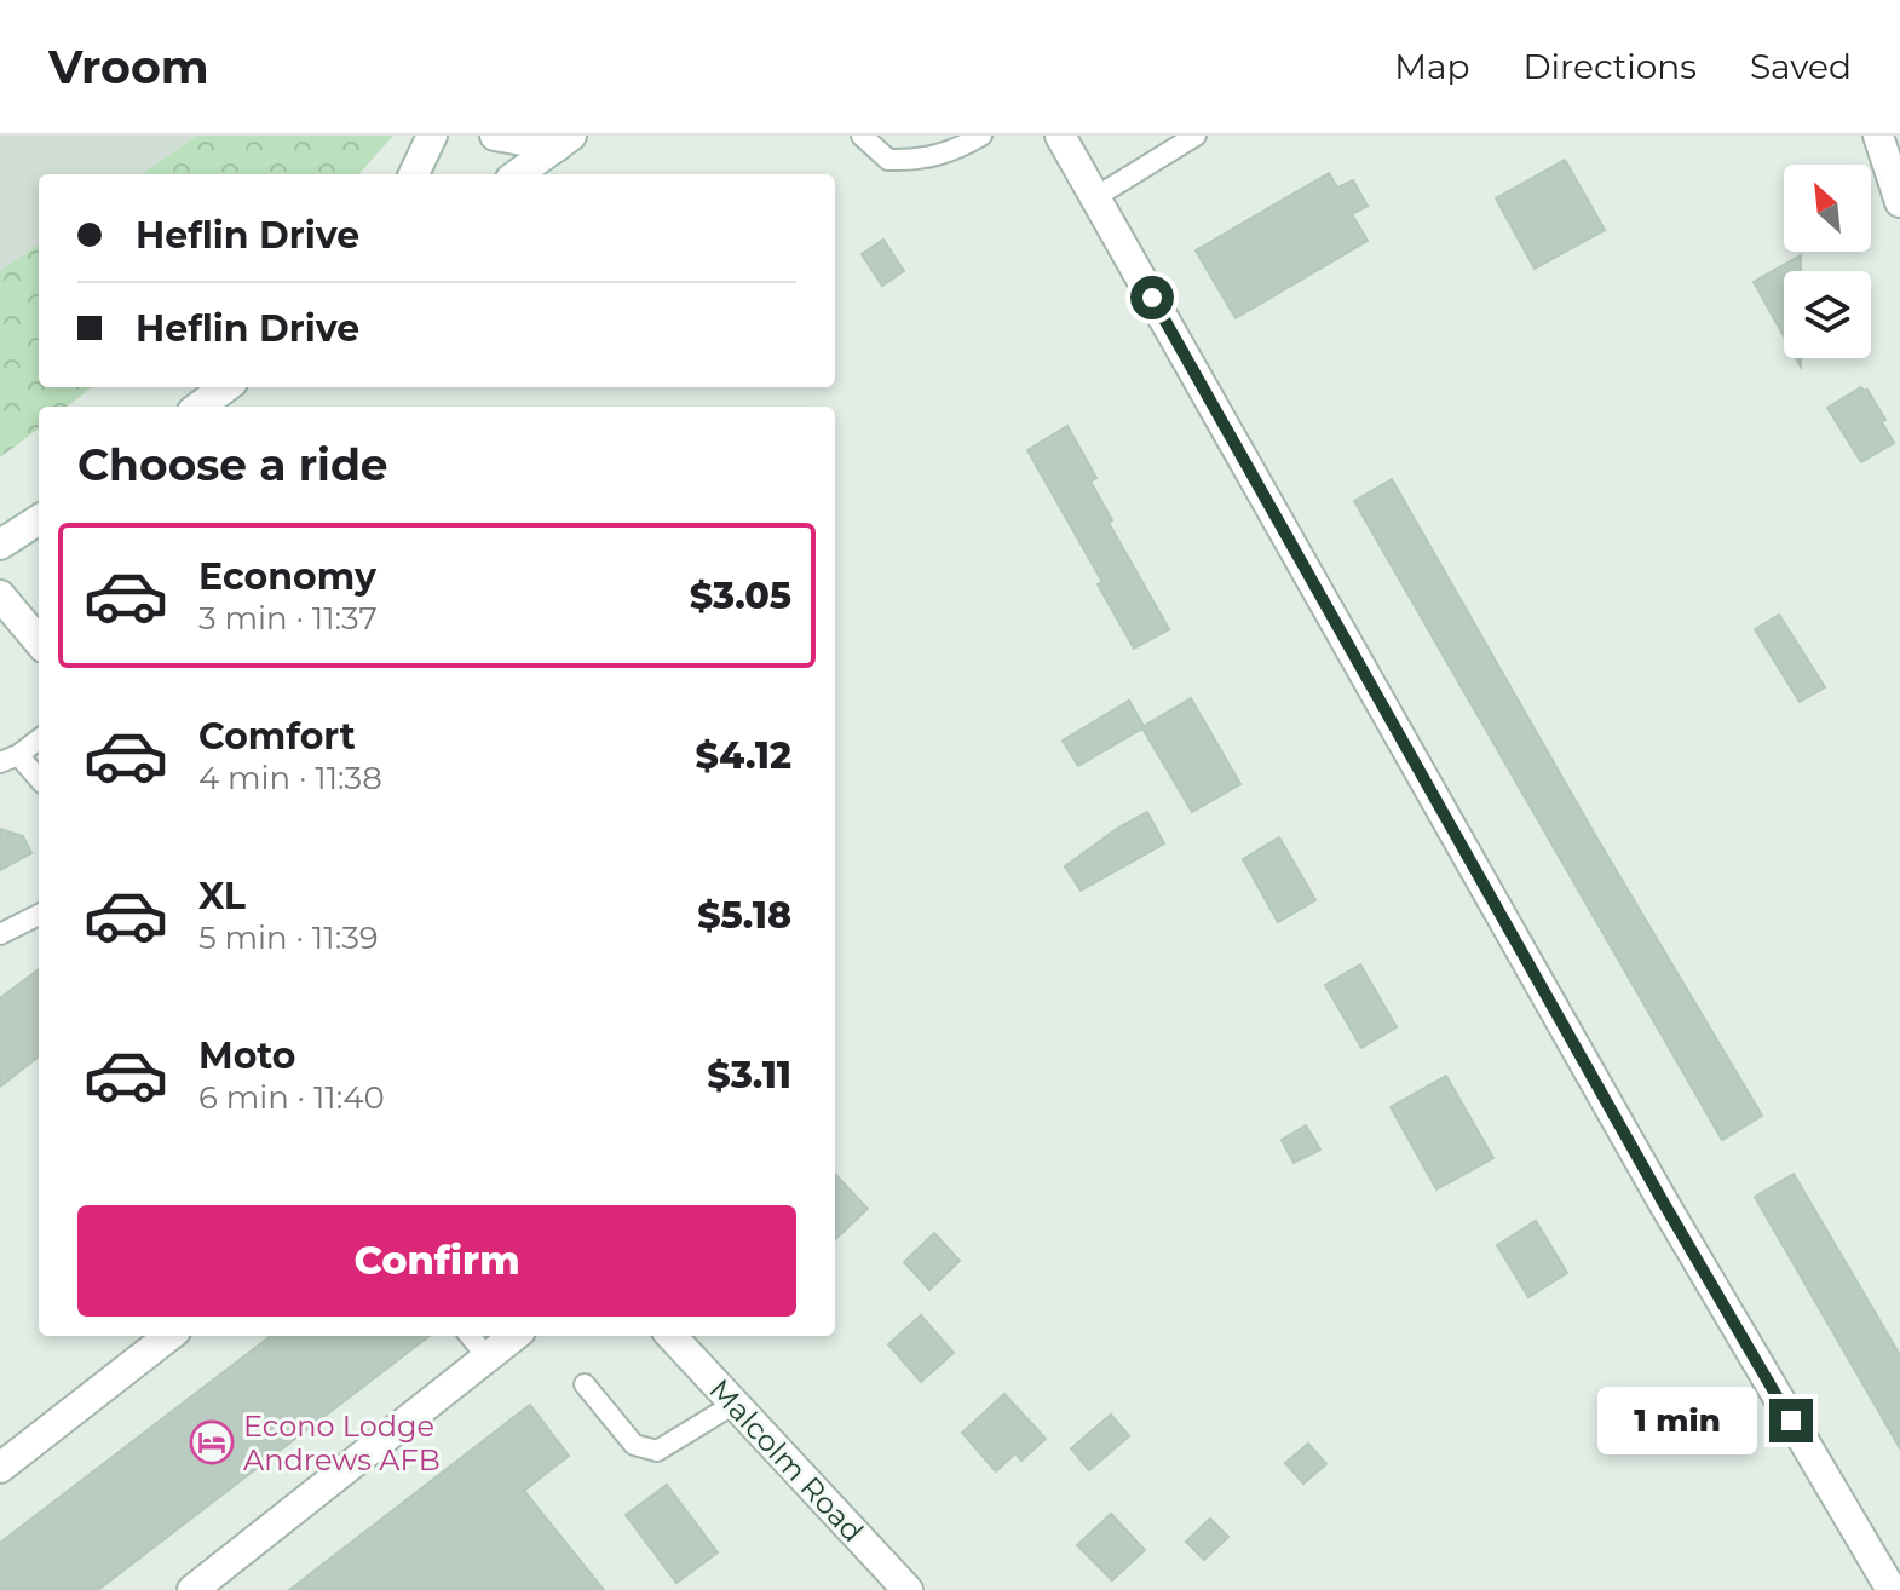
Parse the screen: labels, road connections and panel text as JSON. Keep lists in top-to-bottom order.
{
  "streets": {
    "street": ["Malcolm Road"]
  },
  "places": {
    "hotel": ["Econo Lodge Andrews AFB"]
  },
  "north": "top left",
  "page": {
    "header": "Vroom",
    "nav": ["Map", "Directions", "Saved"],
    "banner": ["Heflin Drive", "Heflin Drive"],
    "heading": "Choose a ride",
    "list": [
      {
        "name": "Economy",
        "note": "3 min · 11:37",
        "value": "$3.05"
      },
      {
        "name": "Comfort",
        "note": "4 min · 11:38",
        "value": "$4.12"
      },
      {
        "name": "XL",
        "note": "5 min · 11:39",
        "value": "$5.18"
      },
      {
        "name": "Moto",
        "note": "6 min · 11:40",
        "value": "$3.11"
      }
    ],
    "buttons": "Confirm",
    "bubble": "1 min"
  }
}
